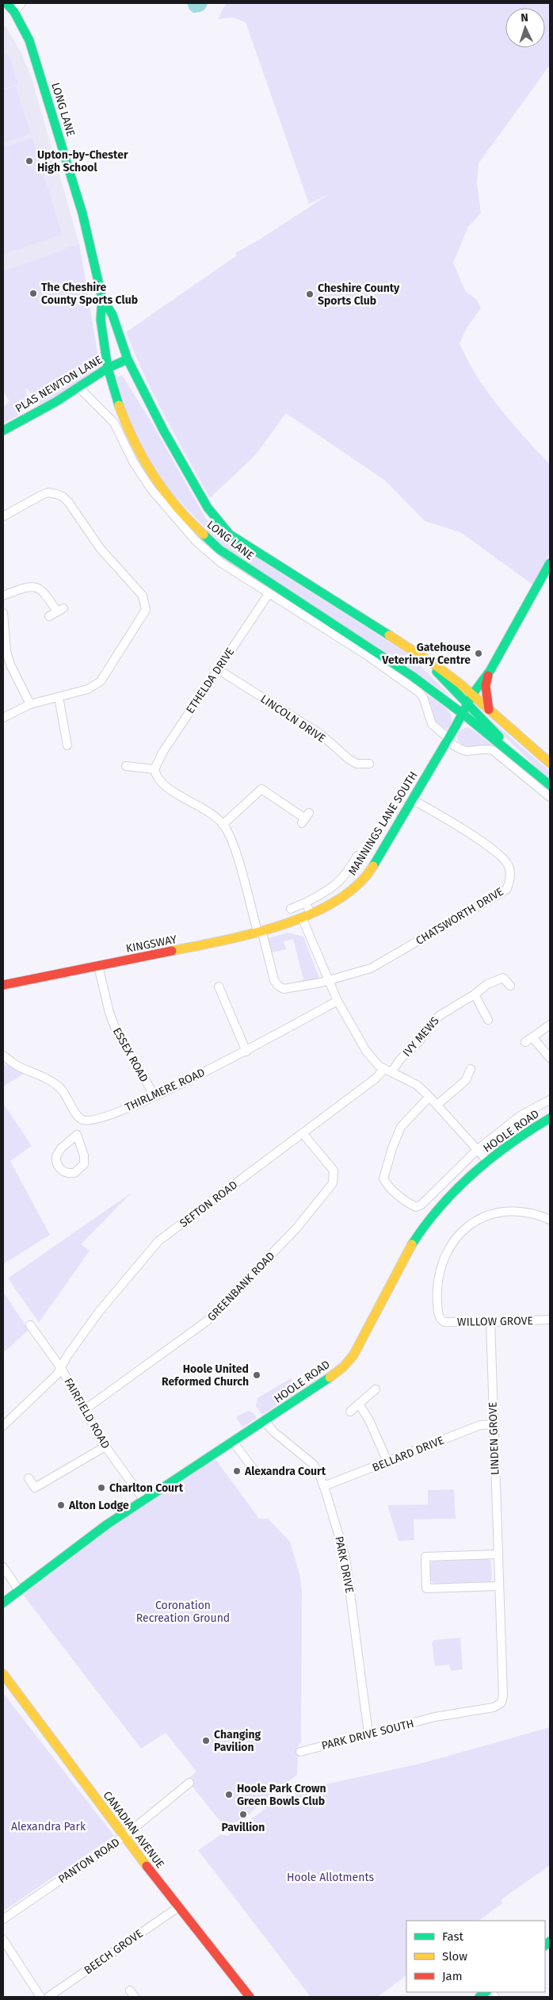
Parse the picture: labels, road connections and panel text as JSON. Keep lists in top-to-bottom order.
{
  "streets": {
    "main road": [
      "LONG LANE",
      "PLAS NEWTON LANE",
      "MANNINGS LANE SOUTH",
      "KINGSWAY",
      "HOOLE ROAD",
      "CANADIAN AVENUE"
    ],
    "street": [
      "ETHELDA DRIVE",
      "LINCOLN DRIVE",
      "CHATSWORTH DRIVE",
      "IVY MEWS",
      "ESSEX ROAD",
      "THIRLMERE ROAD",
      "SEFTON ROAD",
      "GREENBANK ROAD",
      "WILLOW GROVE",
      "FAIRFIELD ROAD",
      "LINDEN GROVE",
      "BELLARD DRIVE",
      "PARK DRIVE",
      "PARK DRIVE SOUTH",
      "PANTON ROAD",
      "BEECH GROVE"
    ]
  },
  "crossings": [
    ["LONG LANE", "PLAS NEWTON LANE"],
    ["LONG LANE", "ETHELDA DRIVE"],
    ["LONG LANE", "MANNINGS LANE SOUTH"],
    ["ETHELDA DRIVE", "LINCOLN DRIVE"],
    ["MANNINGS LANE SOUTH", "CHATSWORTH DRIVE"],
    ["MANNINGS LANE SOUTH", "KINGSWAY"],
    ["CHATSWORTH DRIVE", "KINGSWAY"],
    ["KINGSWAY", "ESSEX ROAD"],
    ["IVY MEWS", "SEFTON ROAD"],
    ["ESSEX ROAD", "THIRLMERE ROAD"],
    ["HOOLE ROAD", "FAIRFIELD ROAD"],
    ["HOOLE ROAD", "PARK DRIVE"],
    ["SEFTON ROAD", "GREENBANK ROAD"],
    ["SEFTON ROAD", "FAIRFIELD ROAD"],
    ["GREENBANK ROAD", "FAIRFIELD ROAD"],
    ["WILLOW GROVE", "LINDEN GROVE"],
    ["LINDEN GROVE", "BELLARD DRIVE"],
    ["LINDEN GROVE", "PARK DRIVE SOUTH"],
    ["BELLARD DRIVE", "PARK DRIVE"],
    ["PARK DRIVE", "PARK DRIVE SOUTH"],
    ["CANADIAN AVENUE", "PANTON ROAD"],
    ["CANADIAN AVENUE", "BEECH GROVE"]
  ],
  "parks": ["Coronation Recreation Ground", "Alexandra Park", "Hoole Allotments"],
  "places": [
    "Upton-by-Chester High School",
    "The Cheshire County Sports Club",
    "Cheshire County Sports Club",
    "Gatehouse Veterinary Centre",
    "Hoole United Reformed Church",
    "Alexandra Court",
    "Charlton Court",
    "Alton Lodge",
    "Changing Pavilion",
    "Hoole Park Crown Green Bowls Club",
    "Pavillion"
  ],
  "legend": ["Fast", "Slow", "Jam"],
  "north": "top"
}
